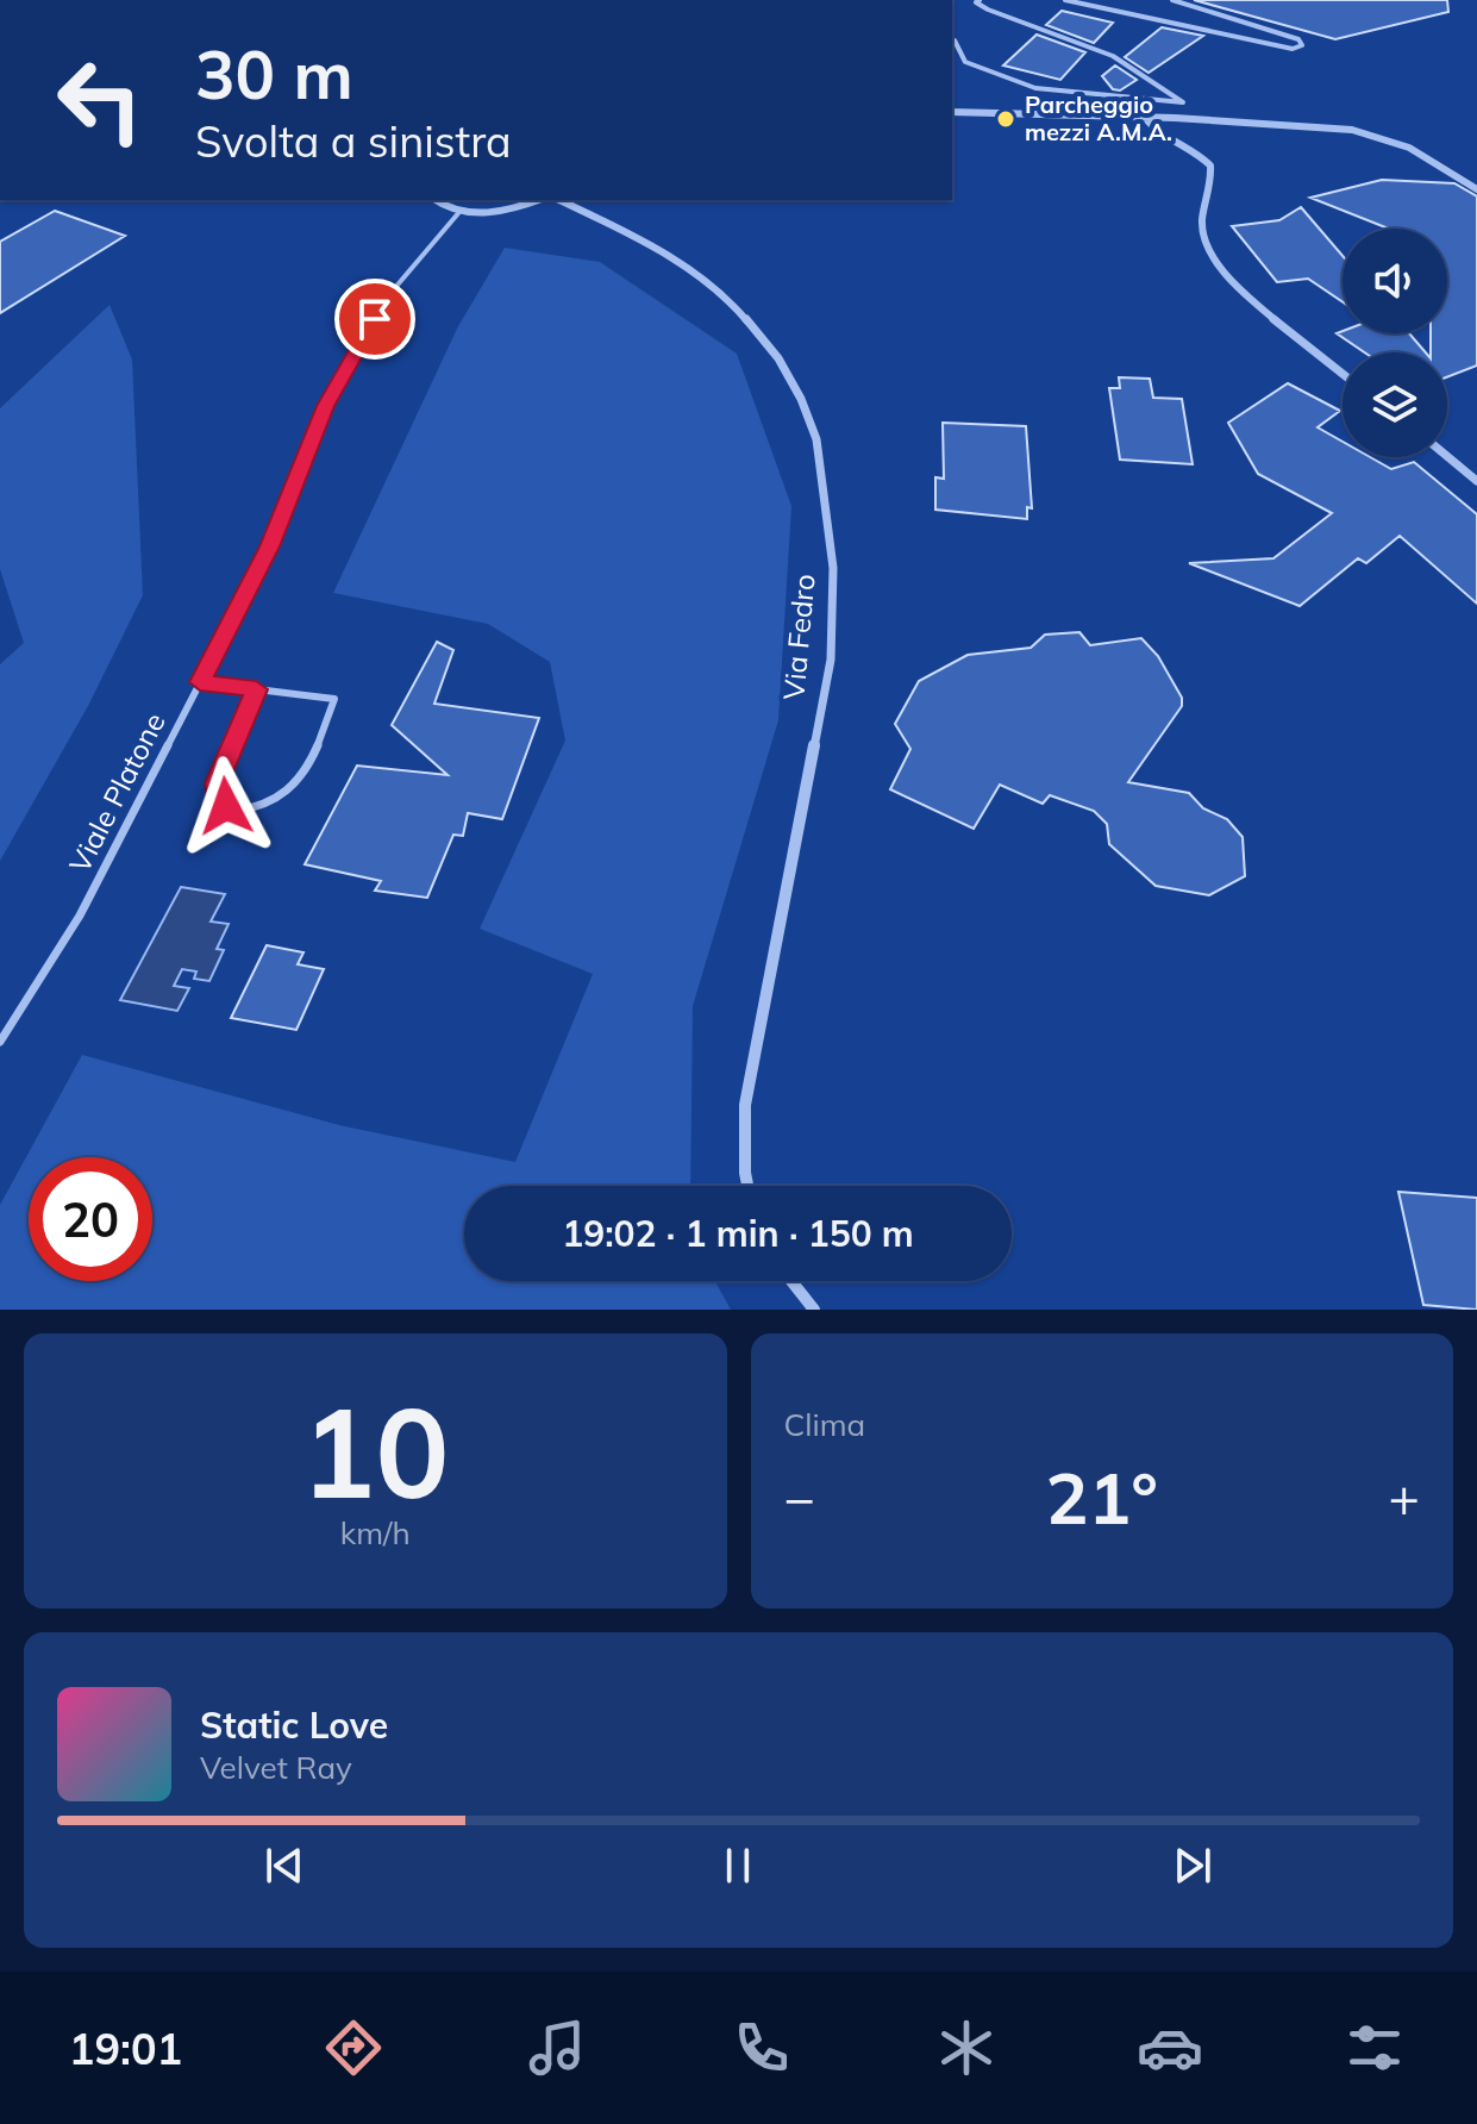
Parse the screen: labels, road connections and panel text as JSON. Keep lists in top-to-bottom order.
{
  "streets": {
    "street": ["Via Fedro"],
    "lane": ["Viale Platone"]
  },
  "places": ["Parcheggio mezzi A.M.A."],
  "page": {
    "turn": ["30 m", "Svolta a sinistra"],
    "limit": "20",
    "trip": "19:02 · 1 min · 150 m",
    "tile": [
      ["10", "km/h"],
      "Clima"
    ],
    "heat": ["−", "21°", "+"],
    "song": ["Static Love", "Velvet Ray"],
    "tabs": "19:01"
  }
}
